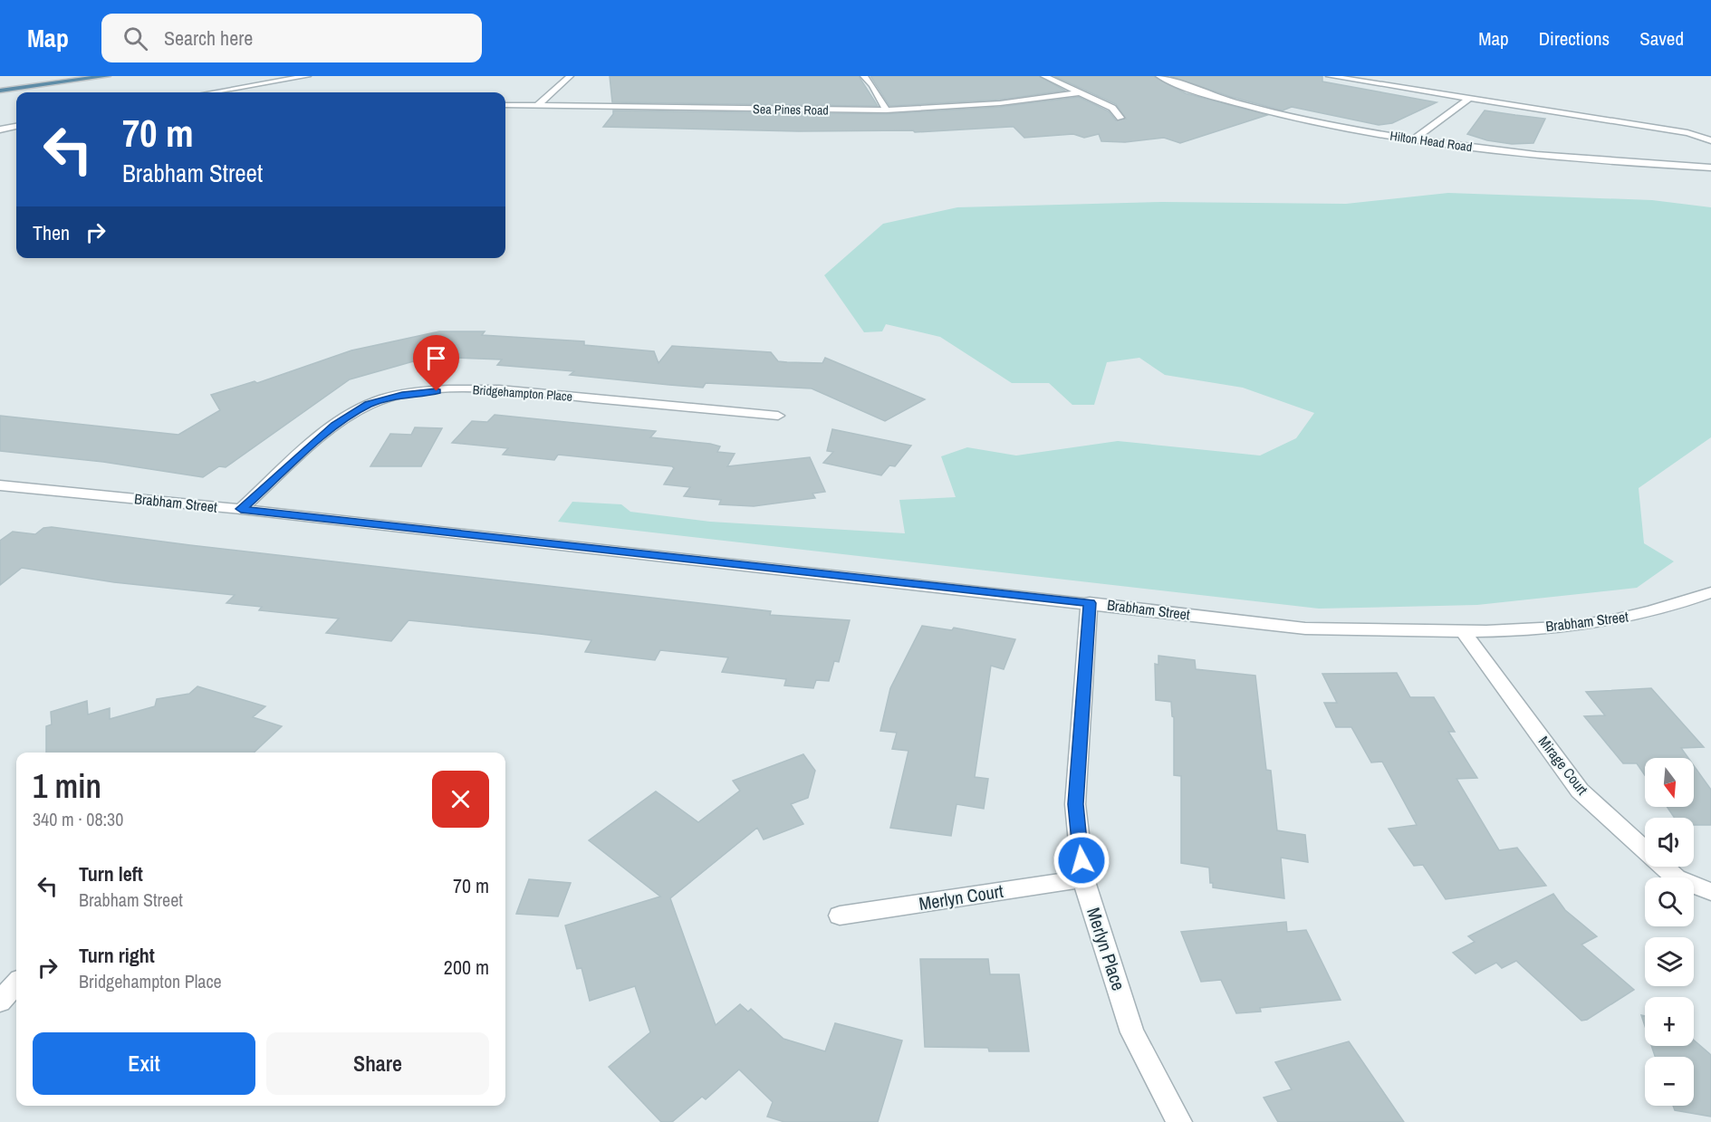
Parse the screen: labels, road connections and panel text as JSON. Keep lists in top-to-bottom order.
{
  "streets": {
    "street": [
      "Sea Pines Road",
      "Hilton Head Road",
      "Bridgehampton Place",
      "Brabham Street",
      "Mirage Court",
      "Merlyn Court",
      "Merlyn Place"
    ]
  },
  "crossings": [
    ["Bridgehampton Place", "Brabham Street"],
    ["Brabham Street", "Mirage Court"],
    ["Brabham Street", "Merlyn Place"],
    ["Merlyn Court", "Merlyn Place"]
  ],
  "north": "bottom",
  "page": {
    "header": "Map",
    "search": "Search here",
    "nav": ["Map", "Directions", "Saved"],
    "turn": ["70 m", "Brabham Street"],
    "then": "Then",
    "heading": ["1 min", "340 m · 08:30"],
    "map_buttons": ["+", "−"],
    "list": [
      {
        "name": "Turn left",
        "note": "Brabham Street",
        "value": "70 m"
      },
      {
        "name": "Turn right",
        "note": "Bridgehampton Place",
        "value": "200 m"
      }
    ],
    "buttons": ["Exit", "Share"]
  }
}
